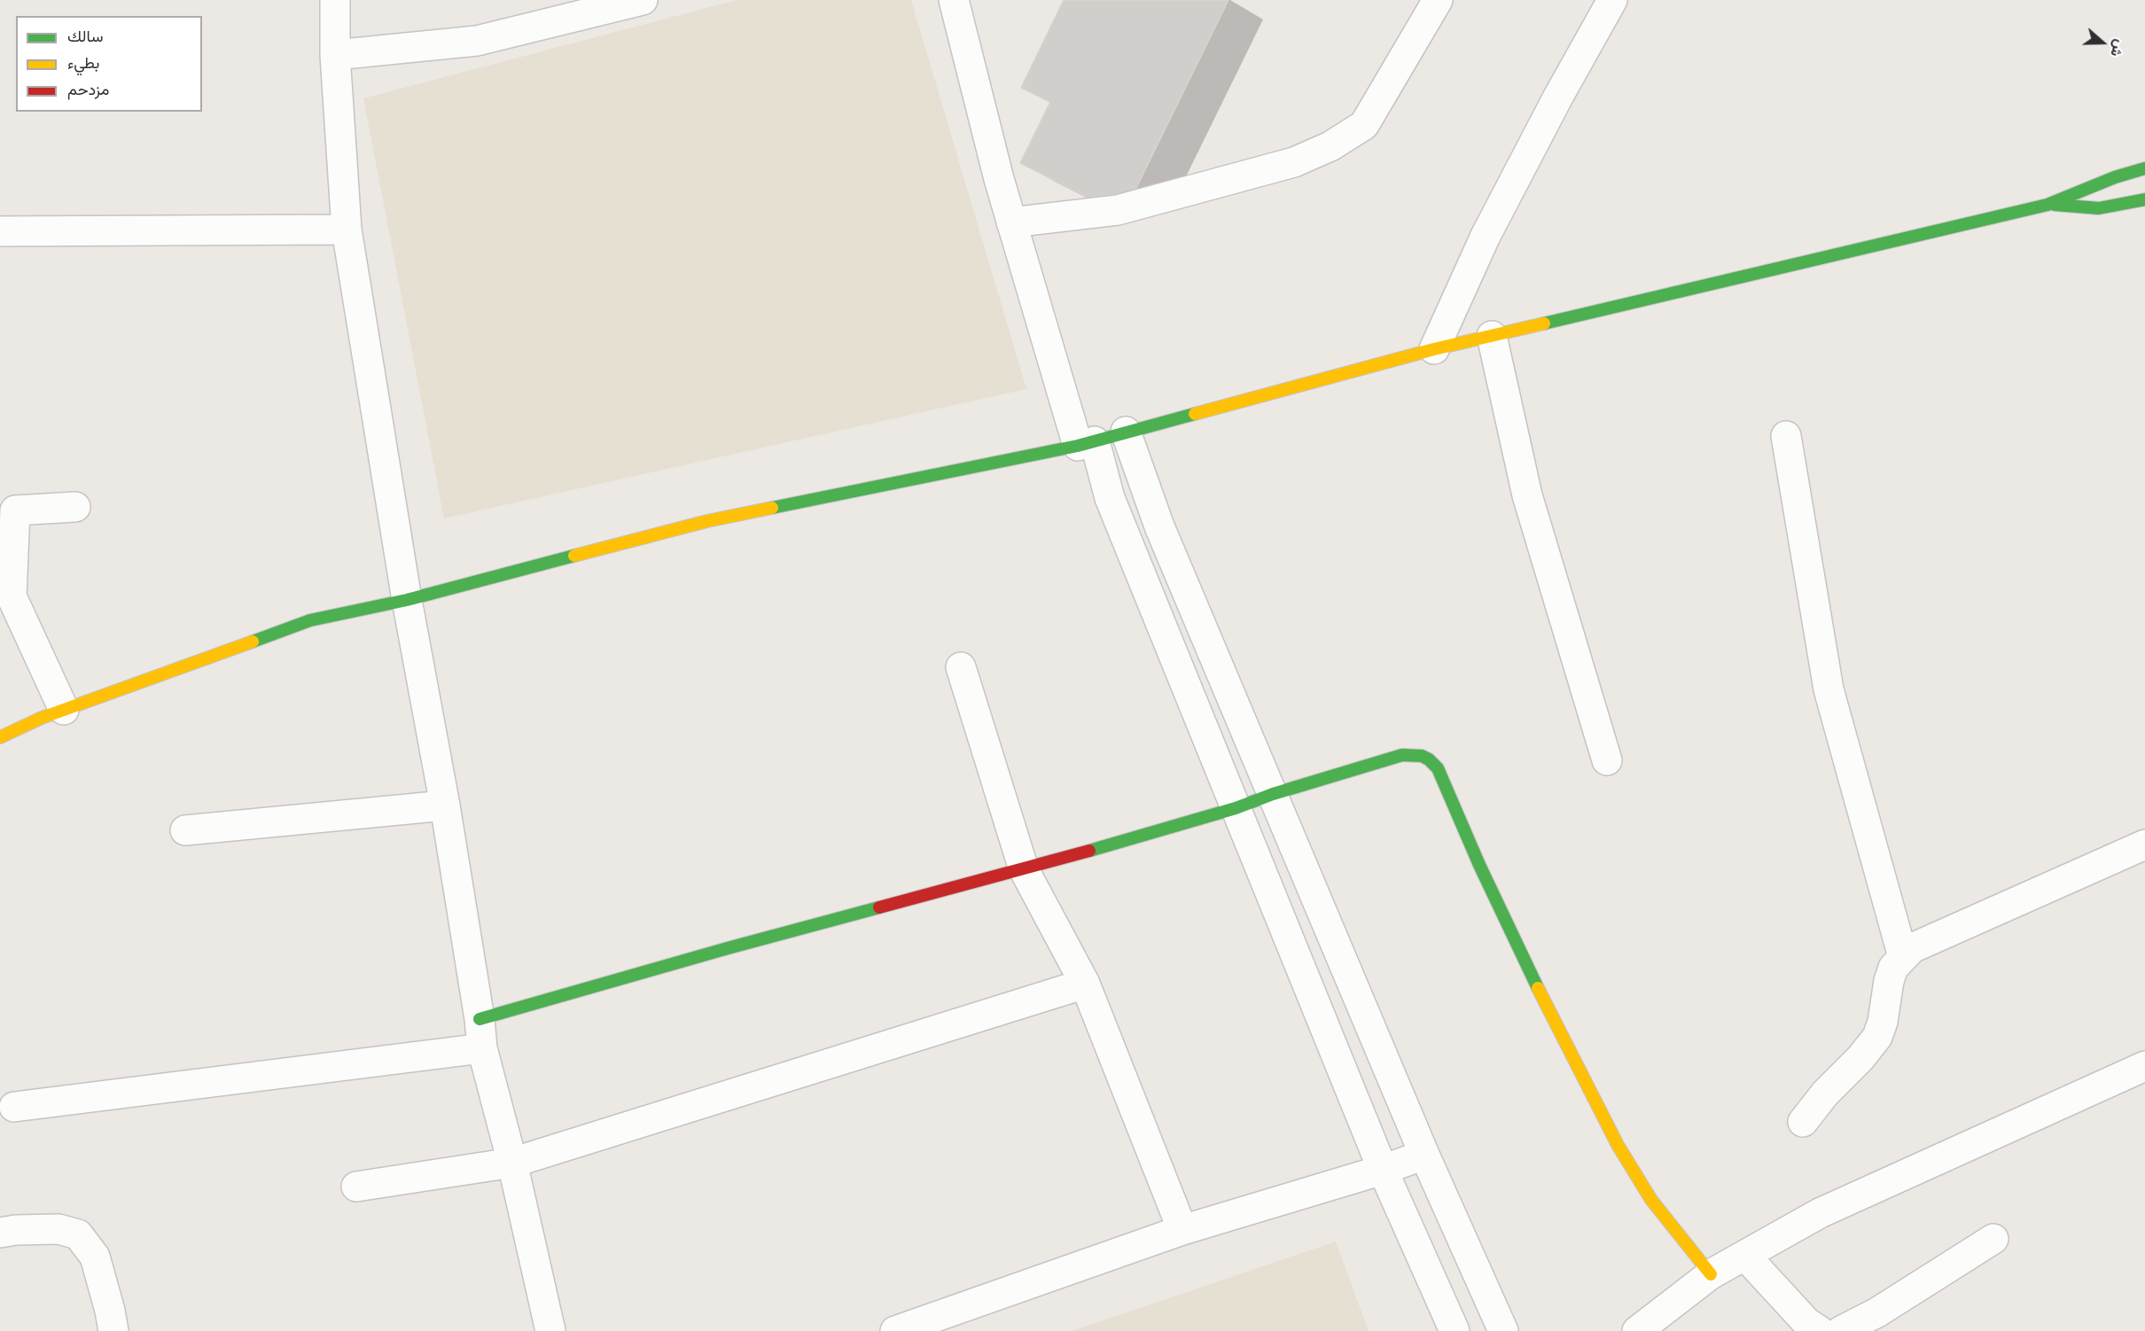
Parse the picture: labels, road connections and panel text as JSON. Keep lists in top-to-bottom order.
{
  "legend": ["سالك", "بطيء", "مزدحم"],
  "north": "right"
}
